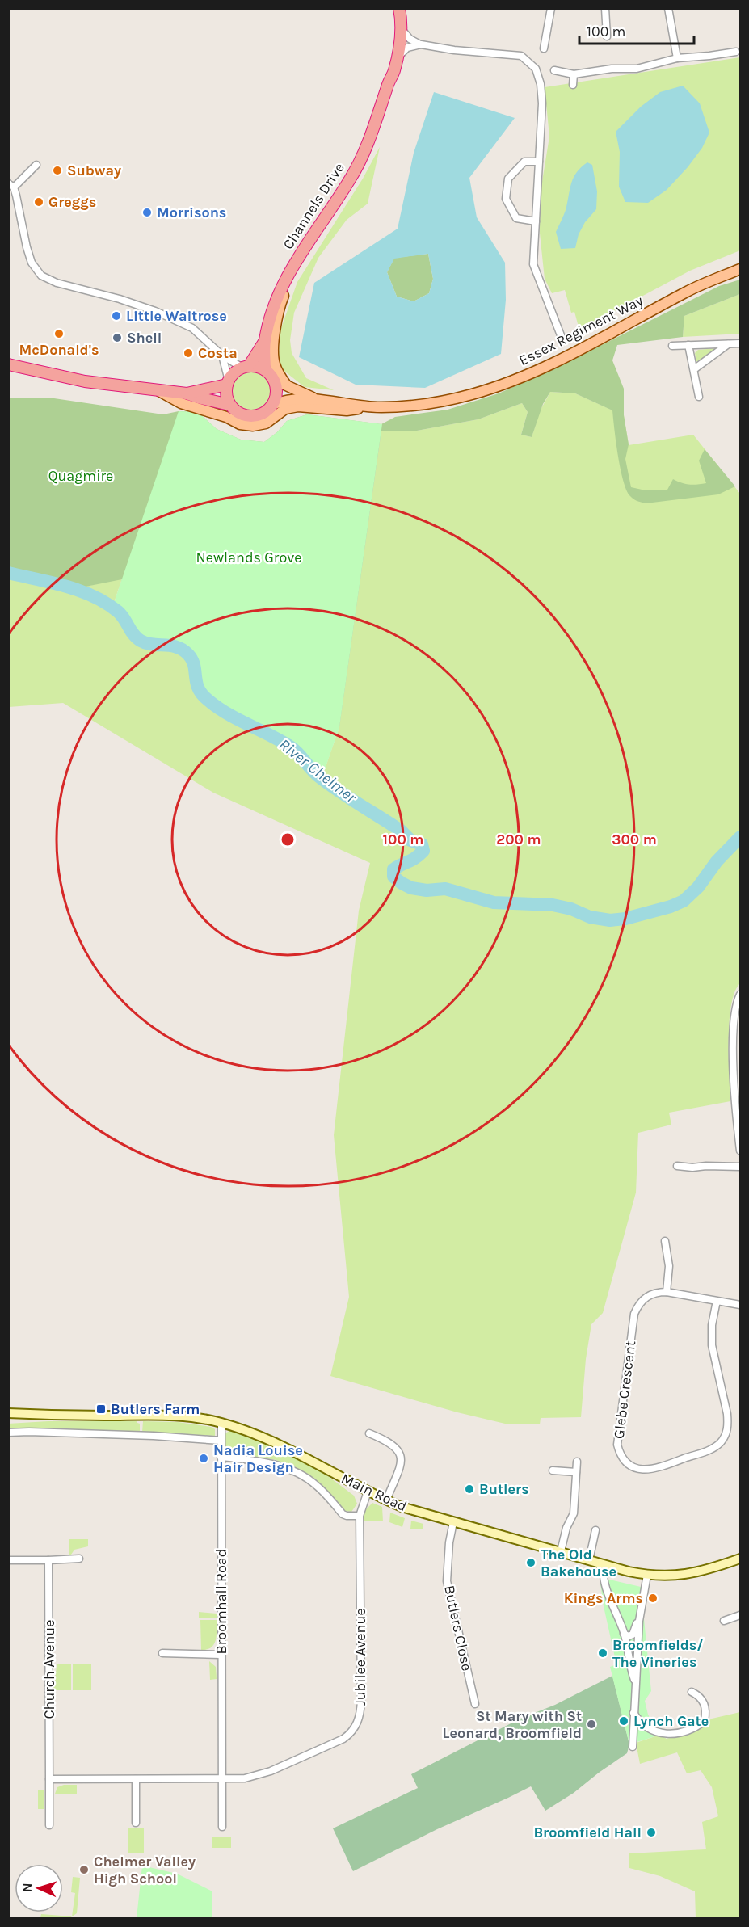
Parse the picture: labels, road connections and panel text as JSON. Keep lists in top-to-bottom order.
{
  "streets": {
    "highway": ["Channels Drive"],
    "main road": ["Essex Regiment Way", "Main Road"],
    "street": [
      "Glebe Crescent",
      "Broomhall Road",
      "Butlers Close",
      "Jubilee Avenue",
      "Church Avenue"
    ]
  },
  "crossings": [
    ["Channels Drive", "Essex Regiment Way"],
    ["Main Road", "Broomhall Road"],
    ["Main Road", "Butlers Close"],
    ["Main Road", "Jubilee Avenue"],
    ["Broomhall Road", "Jubilee Avenue"]
  ],
  "water": ["River Chelmer"],
  "parks": ["Quagmire", "Newlands Grove"],
  "places": {
    "other": [
      "Subway",
      "Greggs",
      "Morrisons",
      "Little Waitrose",
      "McDonald's",
      "Shell",
      "Costa",
      "Nadia Louise Hair Design",
      "Butlers",
      "The Old Bakehouse",
      "Kings Arms",
      "Broomfields/ The Vineries",
      "Lynch Gate",
      "St Mary with St Leonard, Broomfield",
      "Broomfield Hall",
      "Chelmer Valley High School"
    ],
    "transit": ["Butlers Farm"]
  },
  "scale_bar": "100 m",
  "north": "left",
  "rings": ["100 m", "200 m", "300 m"]
}
